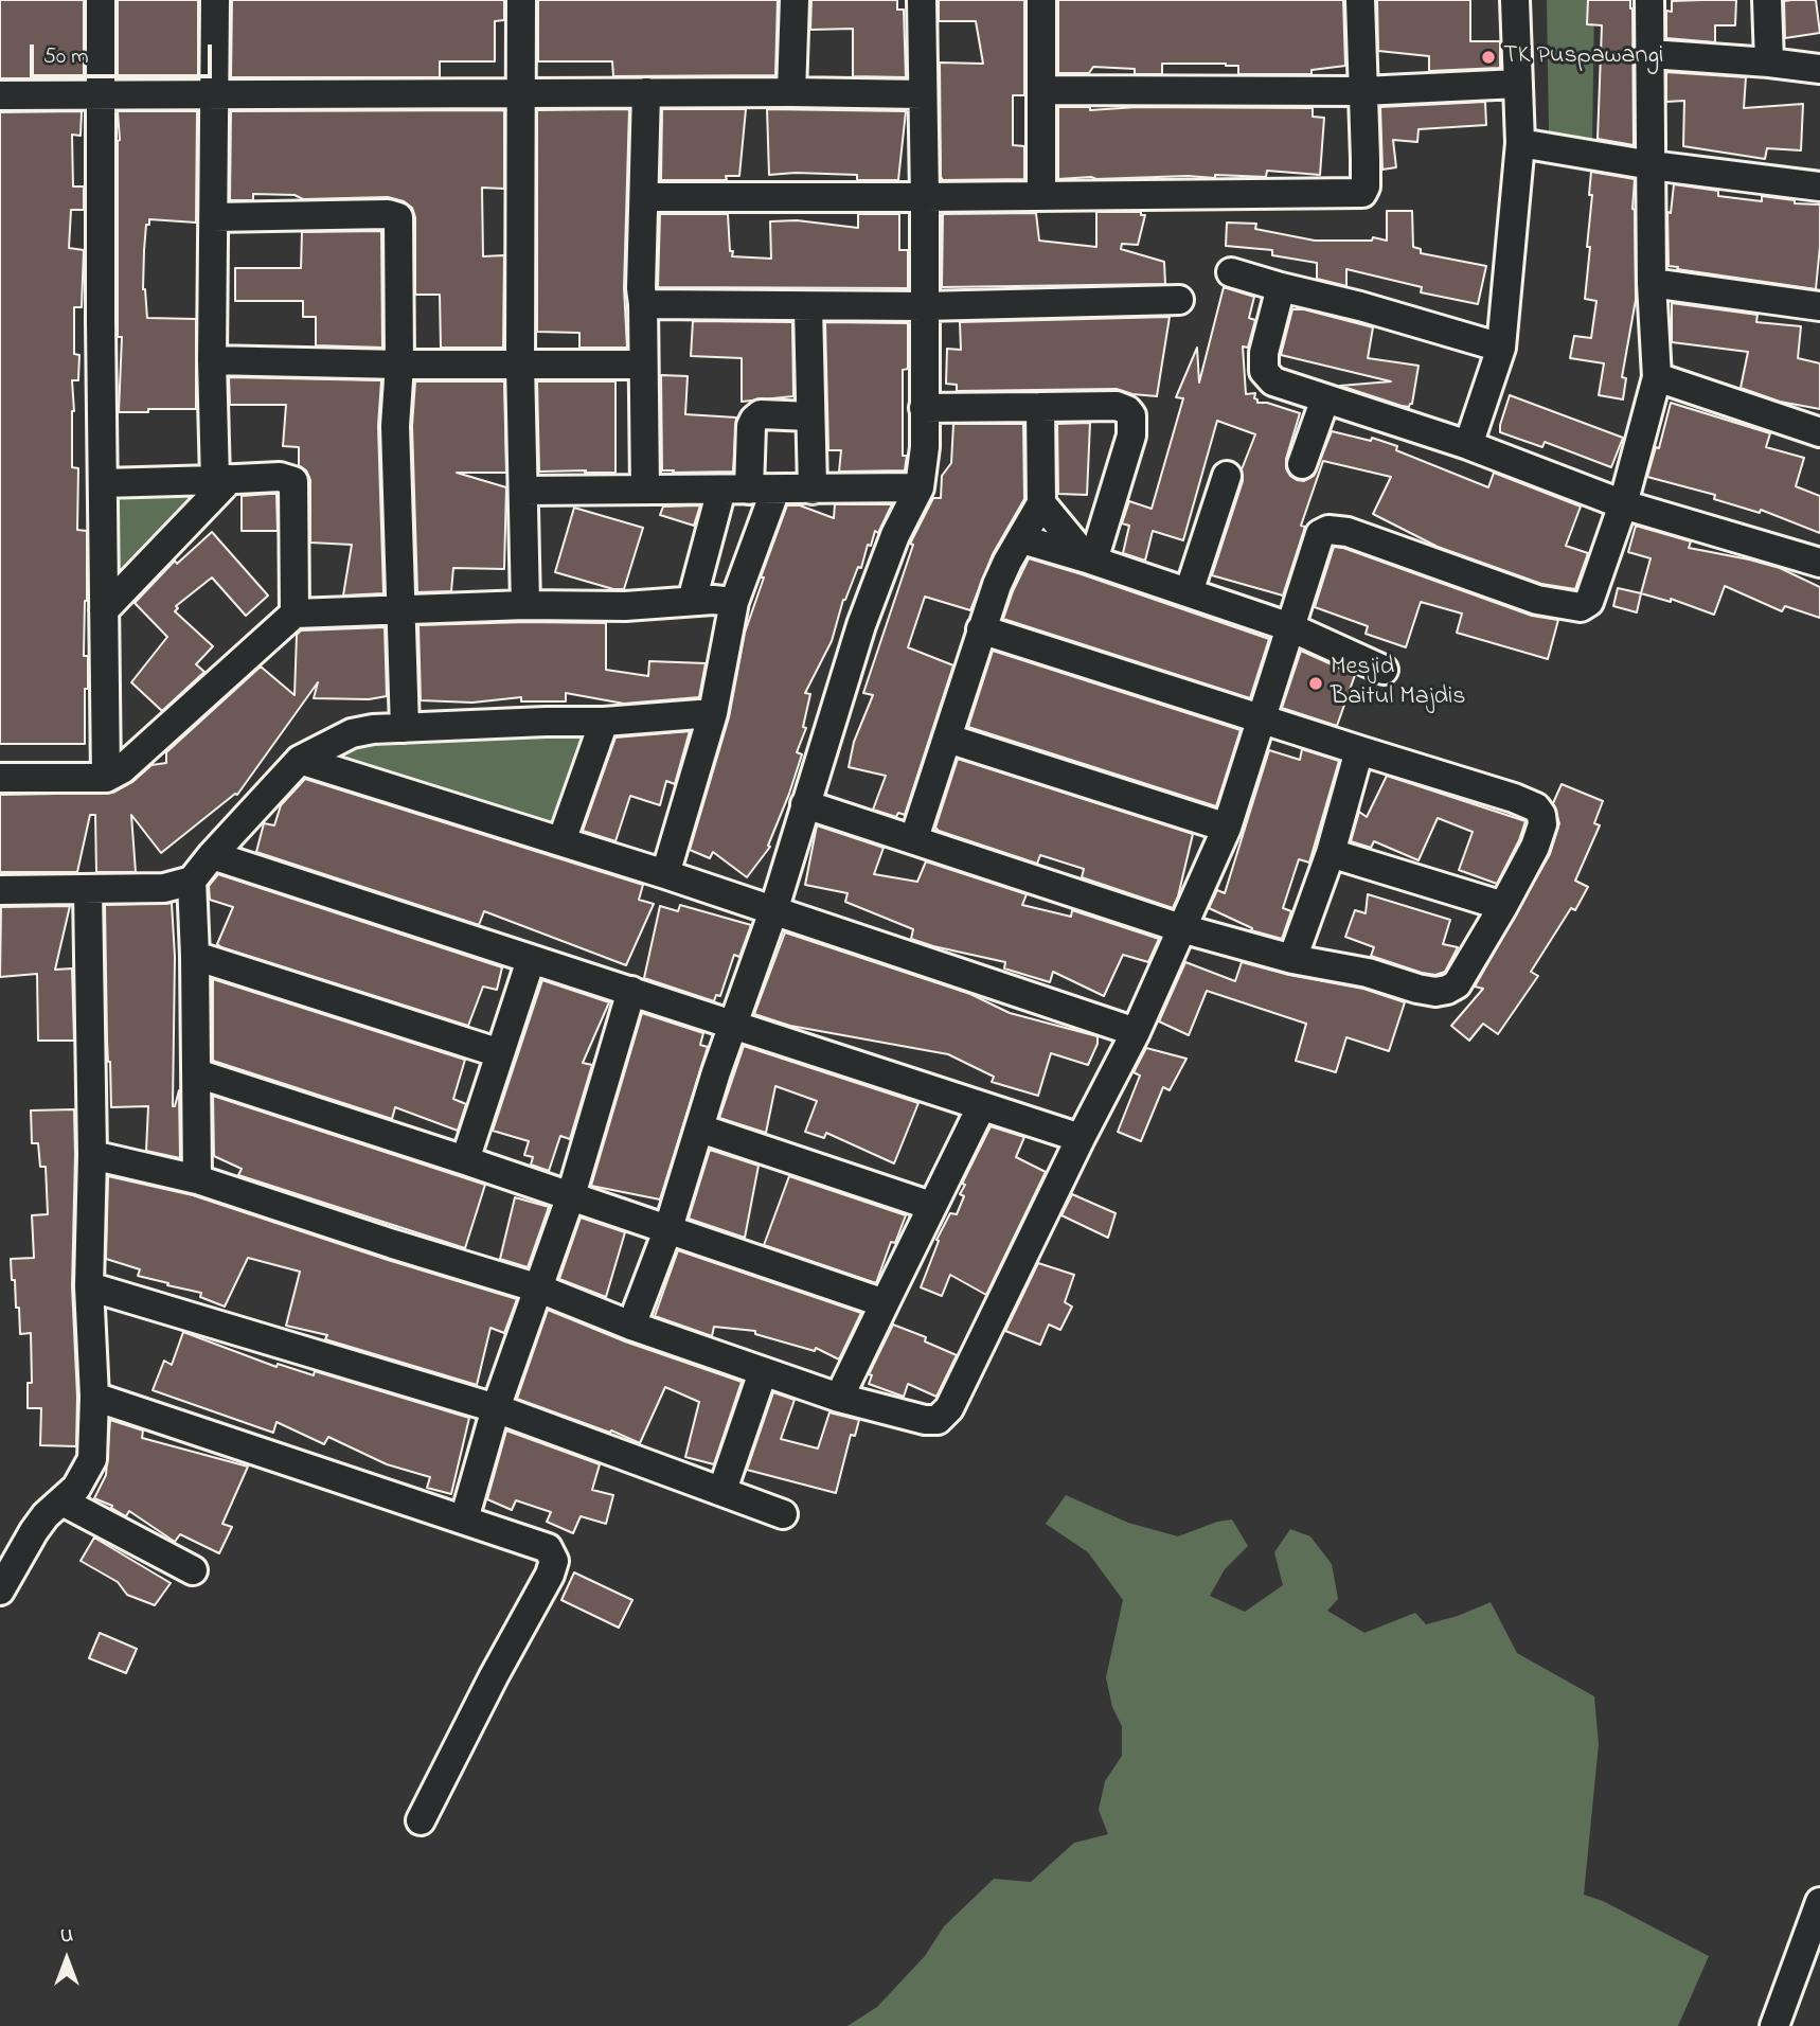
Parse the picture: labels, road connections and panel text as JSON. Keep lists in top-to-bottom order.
{
  "places": ["TK Puspawangi", "Mesjid Baitul Majdis"],
  "scale_bar": "50 m",
  "north": "top"
}
